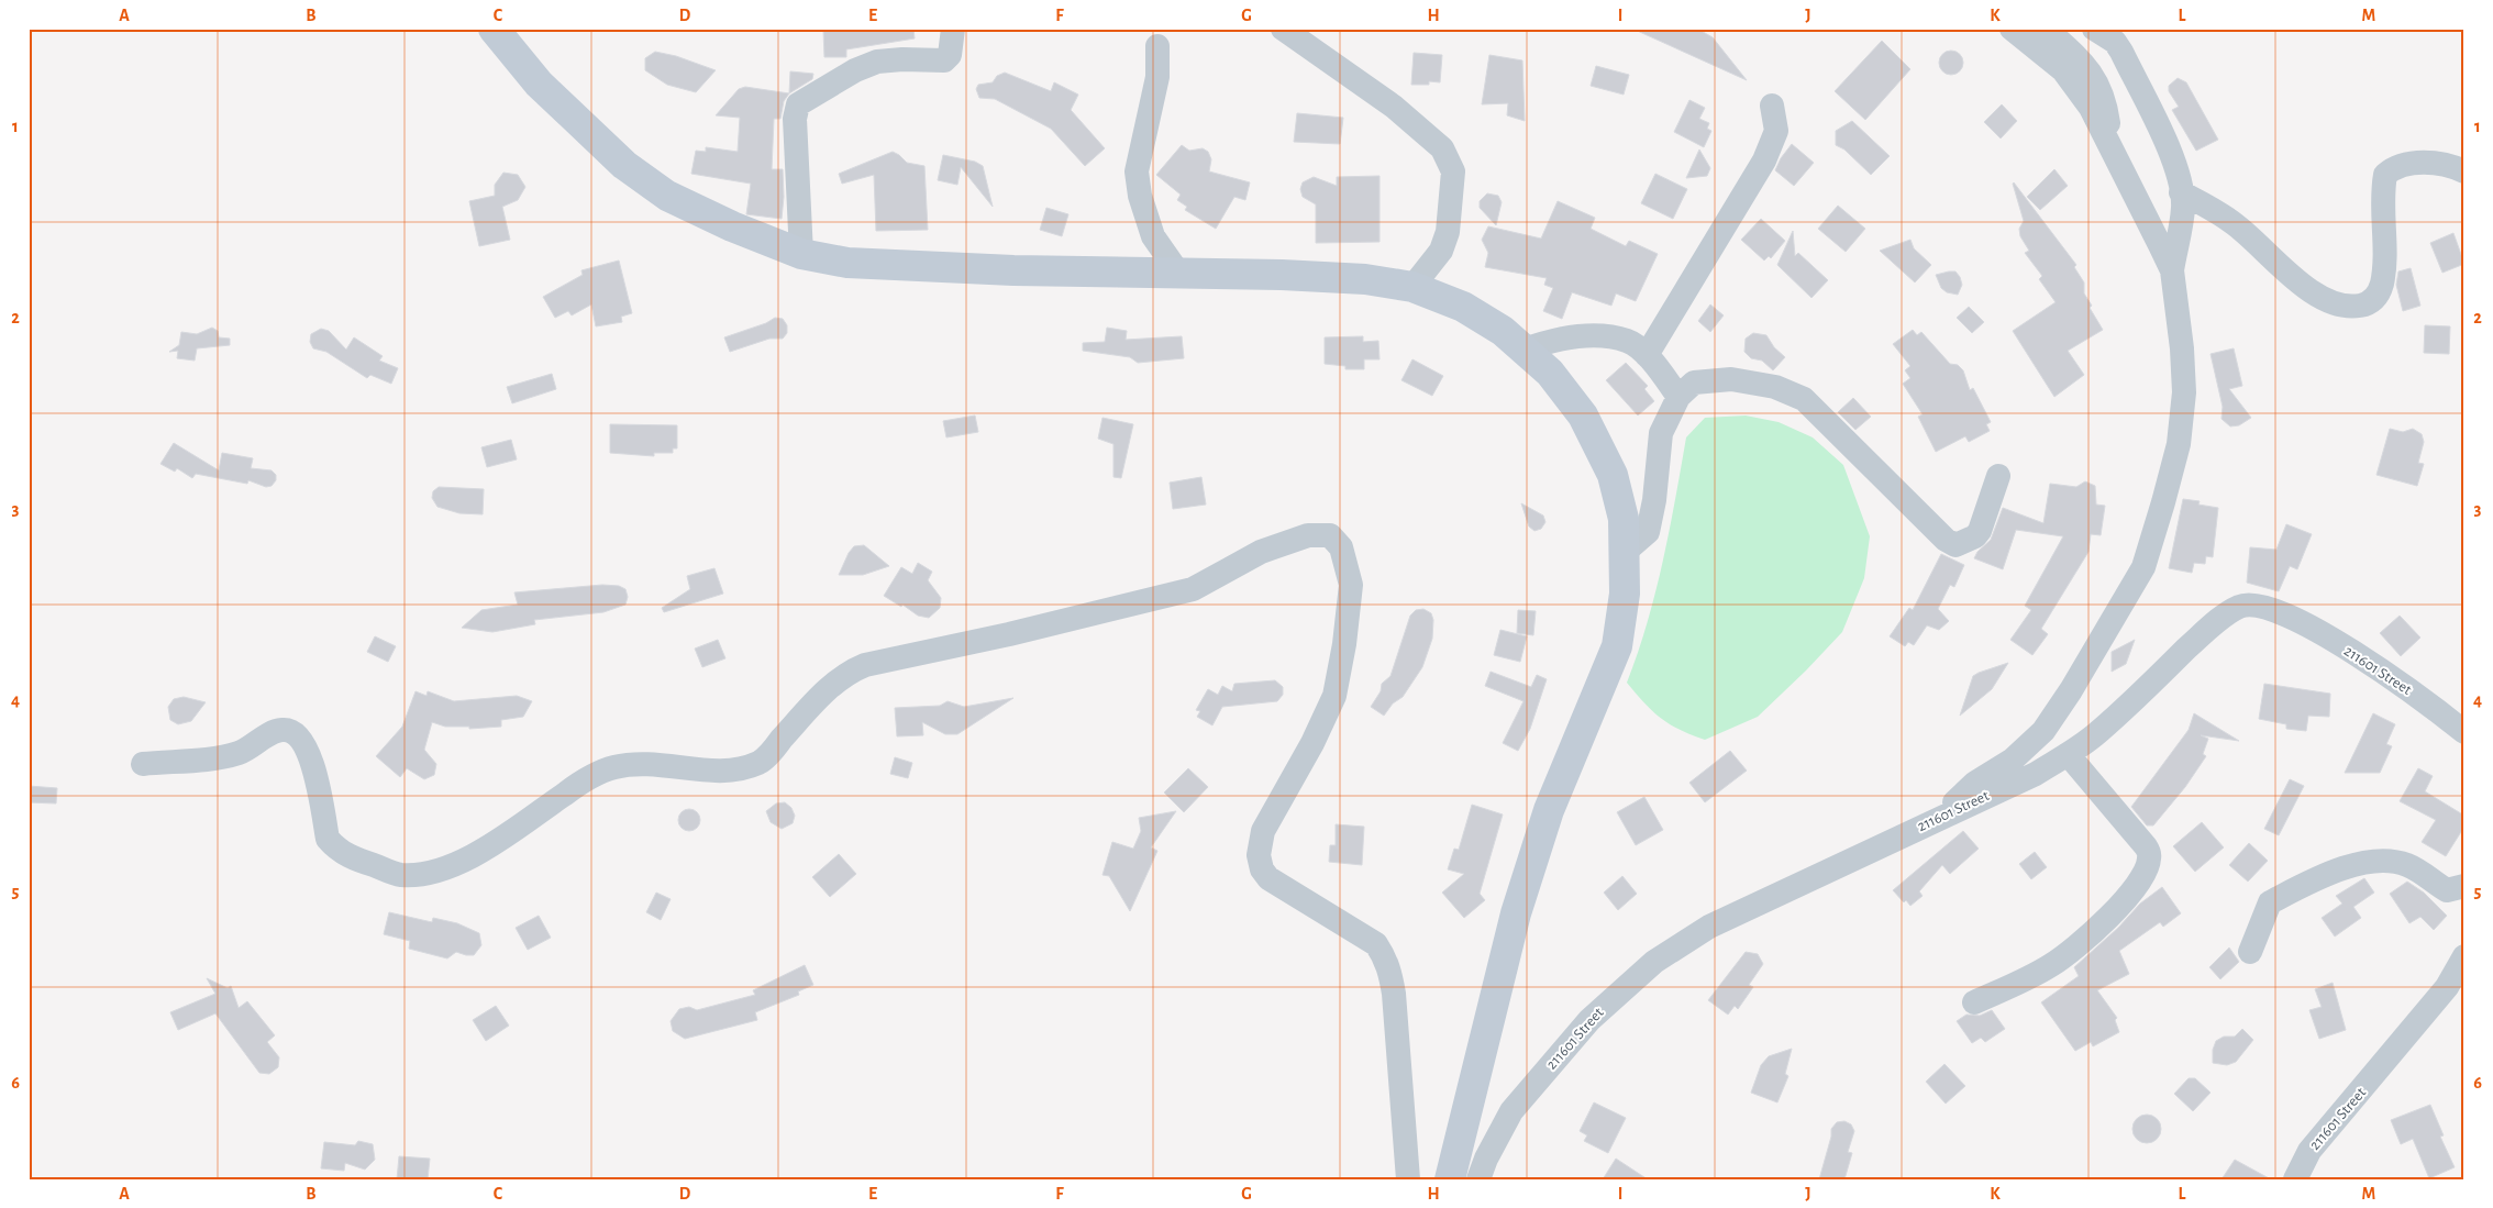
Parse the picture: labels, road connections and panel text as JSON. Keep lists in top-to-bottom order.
{
  "streets": {
    "street": ["211601 Street"]
  },
  "grid": {
    "columns": [
      "A",
      "B",
      "C",
      "D",
      "E",
      "F",
      "G",
      "H",
      "I",
      "J",
      "K",
      "L",
      "M"
    ],
    "rows": [
      "1",
      "2",
      "3",
      "4",
      "5",
      "6"
    ]
  }
}
